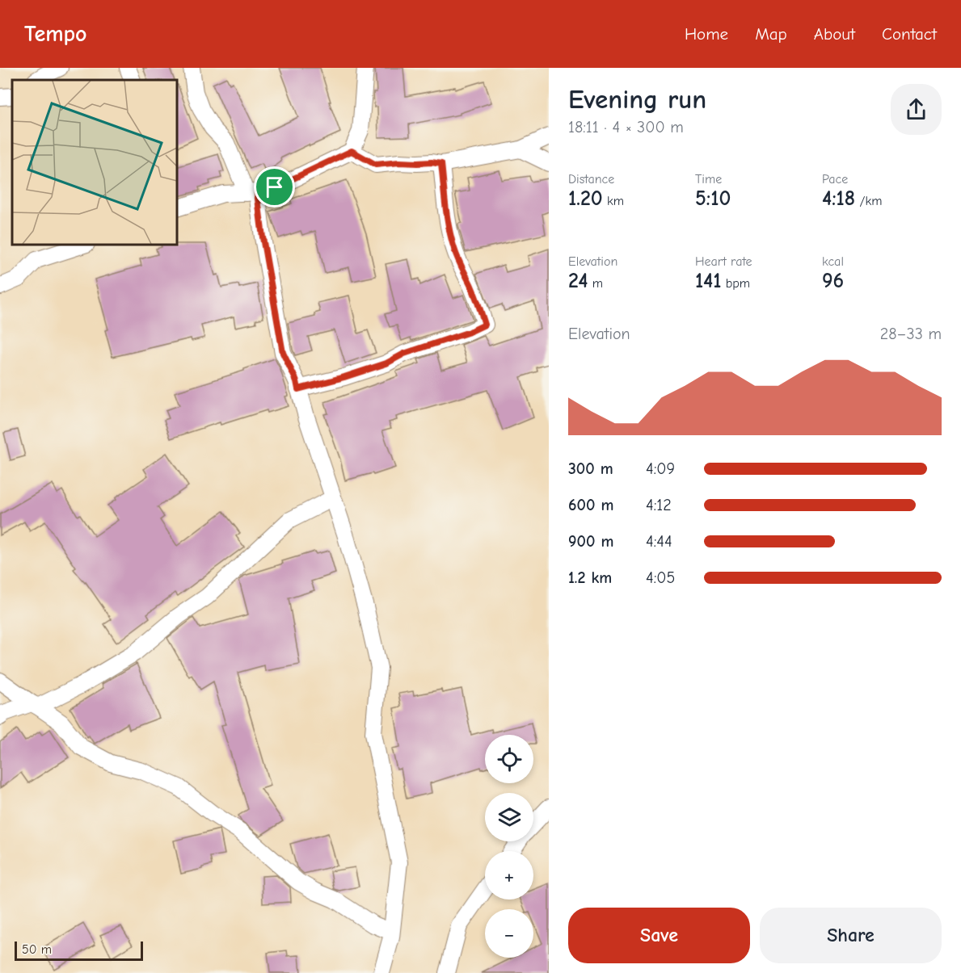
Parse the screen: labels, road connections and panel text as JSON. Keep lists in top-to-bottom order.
{
  "scale_bar": "50 m",
  "page": {
    "header": "Tempo",
    "nav": [
      "Home",
      "Map",
      "About",
      "Contact"
    ],
    "heading": ["Evening run", "18:11 · 4 × 300 m"],
    "stats": [
      ["Distance", "1.20 km"],
      ["Time", "5:10"],
      ["Pace", "4:18 /km"],
      ["Elevation", "24 m"],
      ["Heart rate", "141 bpm"],
      ["kcal", "96"]
    ],
    "chart": ["Elevation", "28–33 m"],
    "list": [
      {
        "name": "300 m",
        "note": "4:09"
      },
      {
        "name": "600 m",
        "note": "4:12"
      },
      {
        "name": "900 m",
        "note": "4:44"
      },
      {
        "name": "1.2 km",
        "note": "4:05"
      }
    ],
    "map_buttons": ["+", "−"],
    "buttons": ["Save", "Share"],
    "scale": "50 m"
  }
}
